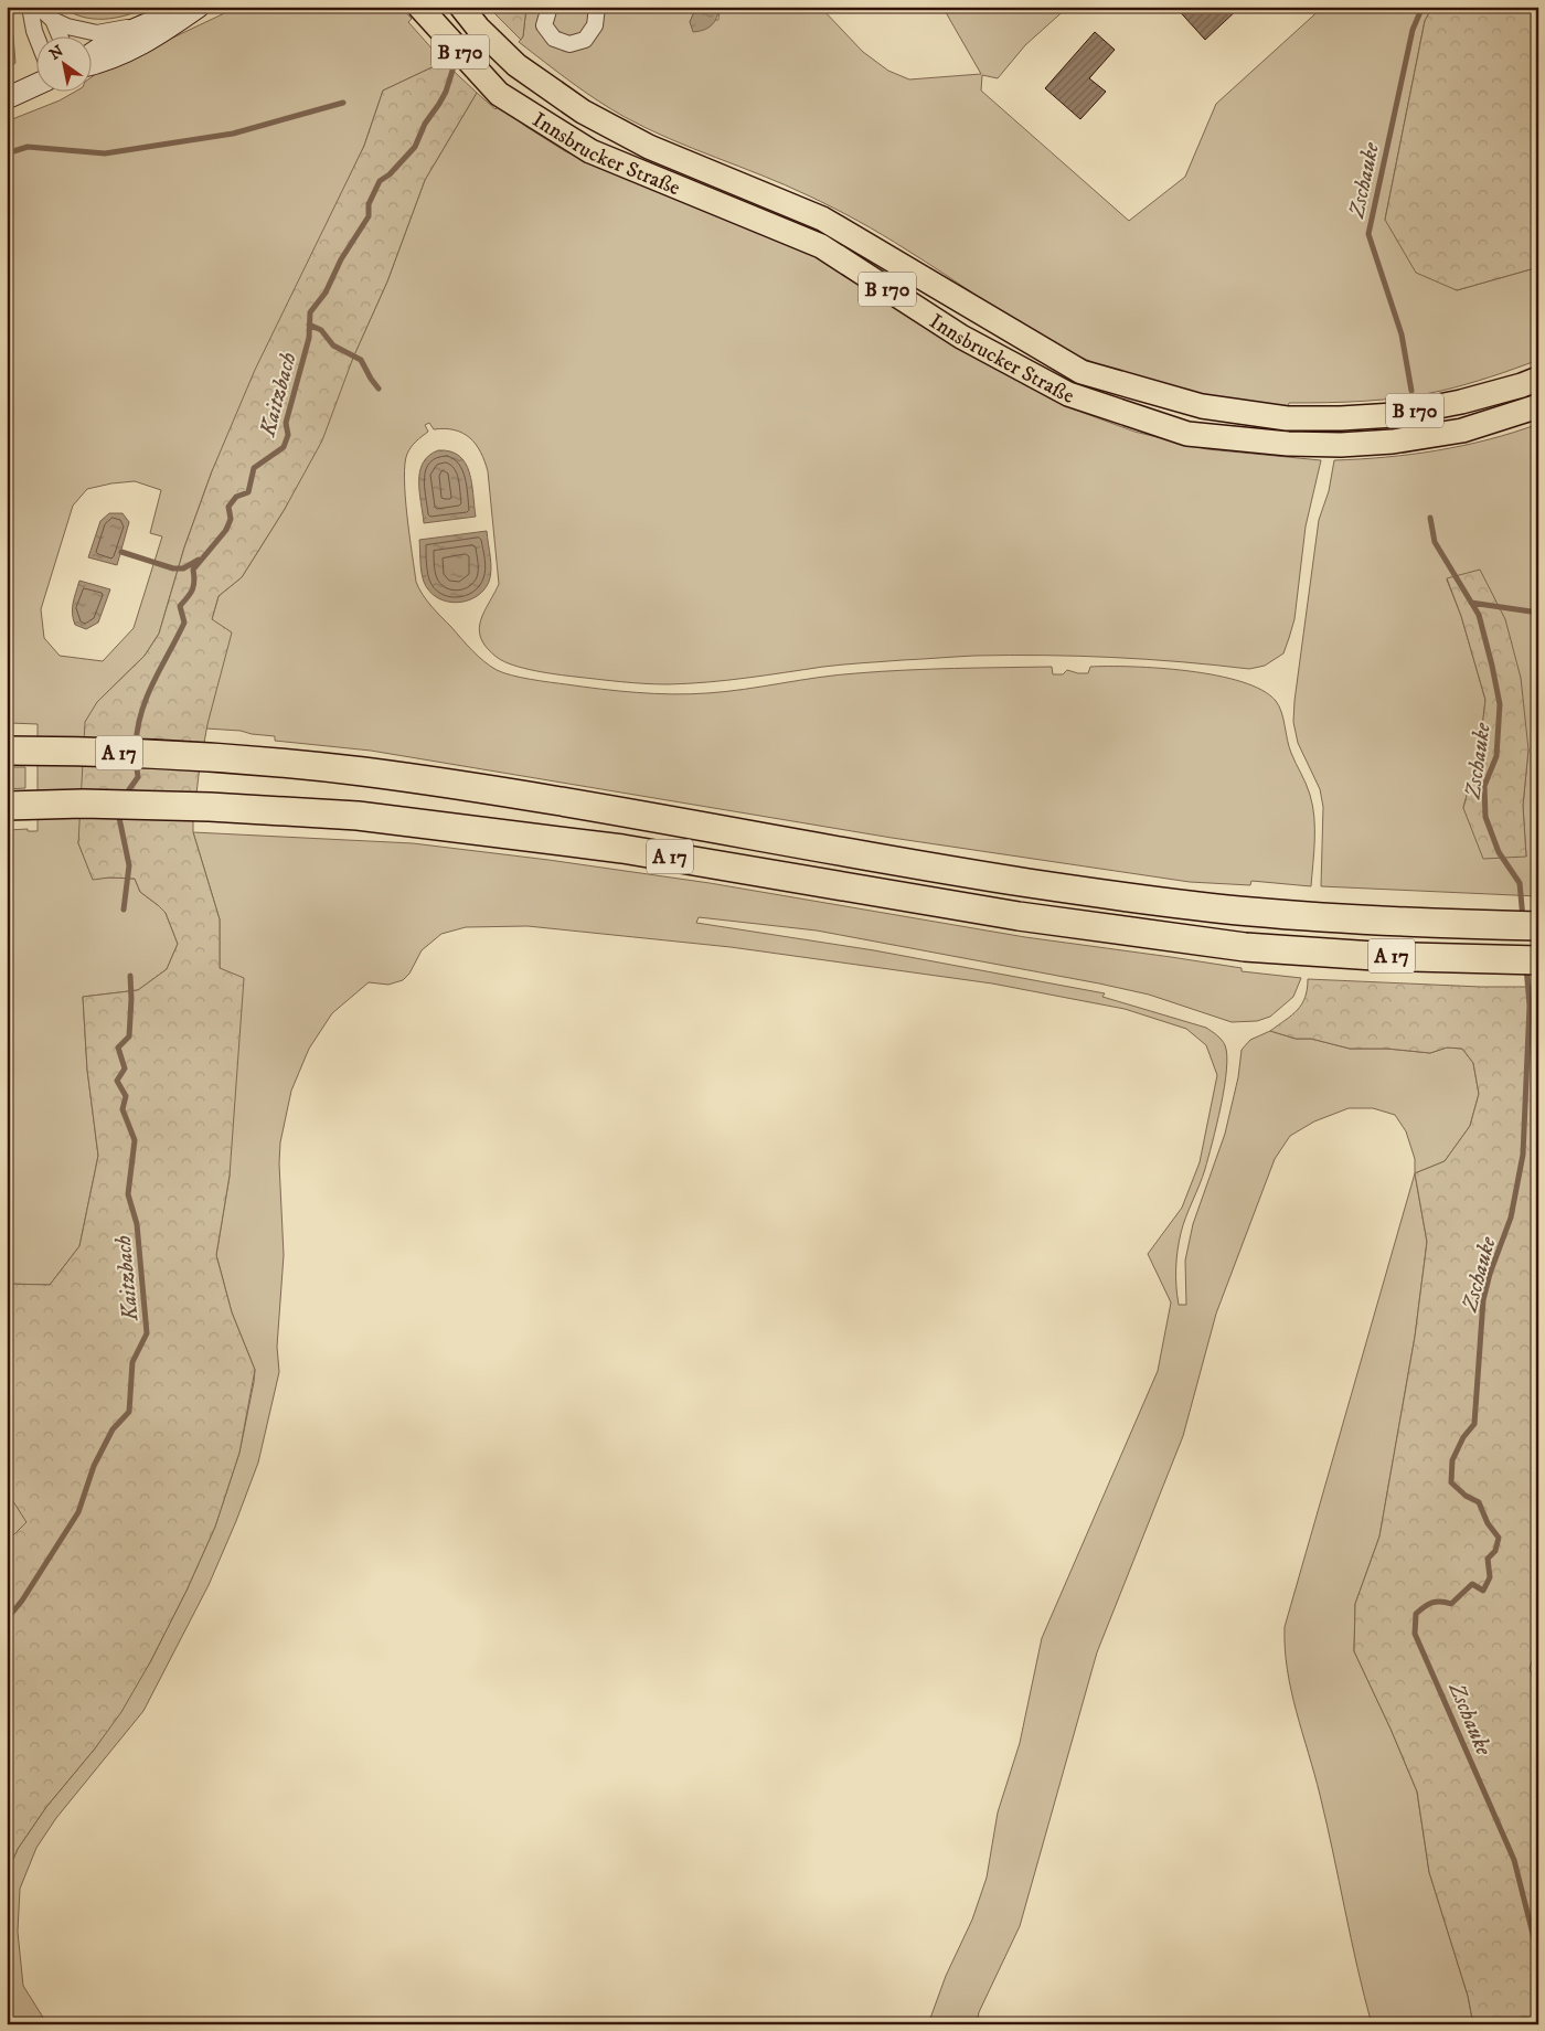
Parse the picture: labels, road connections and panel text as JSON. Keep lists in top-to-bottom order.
{
  "streets": {
    "highway": ["A 17"],
    "main road": ["B 170", "Innsbrucker Straße"]
  },
  "water": ["Zschauke", "Kaitzbach"],
  "north": "top left"
}
